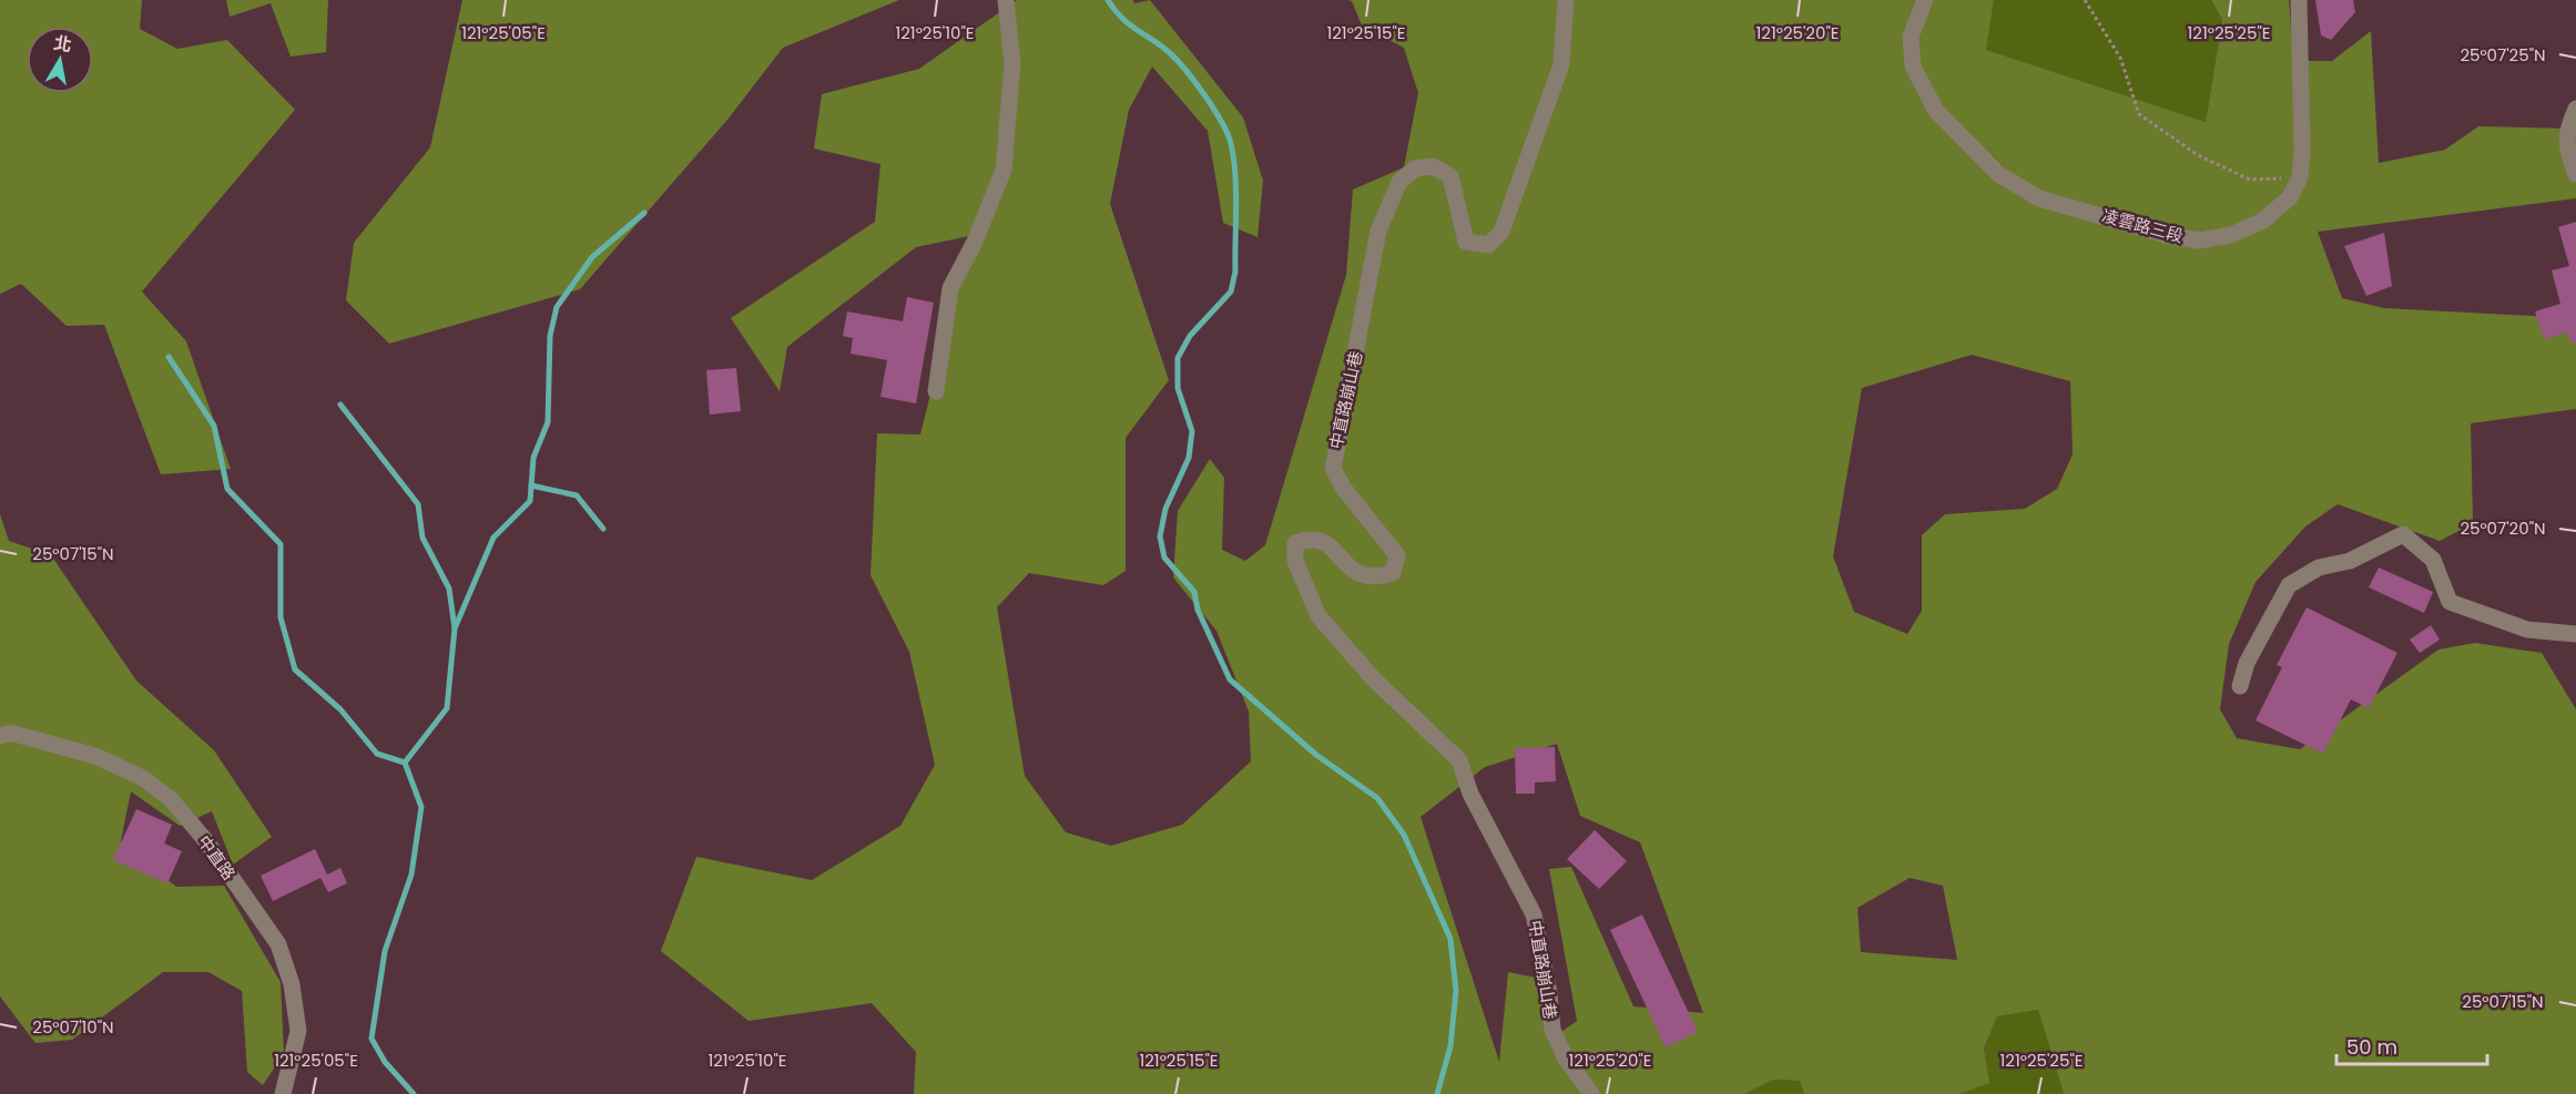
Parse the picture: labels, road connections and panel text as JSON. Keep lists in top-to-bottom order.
{
  "streets": {
    "street": ["凌雲路三段", "中直路崩山巷", "中直路"]
  },
  "scale_bar": "50 m",
  "north": "top",
  "coordinates": [
    "121°25'05\"E",
    "121°25'10\"E",
    "121°25'15\"E",
    "121°25'20\"E",
    "121°25'25\"E",
    "25°07'25\"N",
    "25°07'20\"N",
    "25°07'15\"N",
    "25°07'10\"N"
  ]
}
